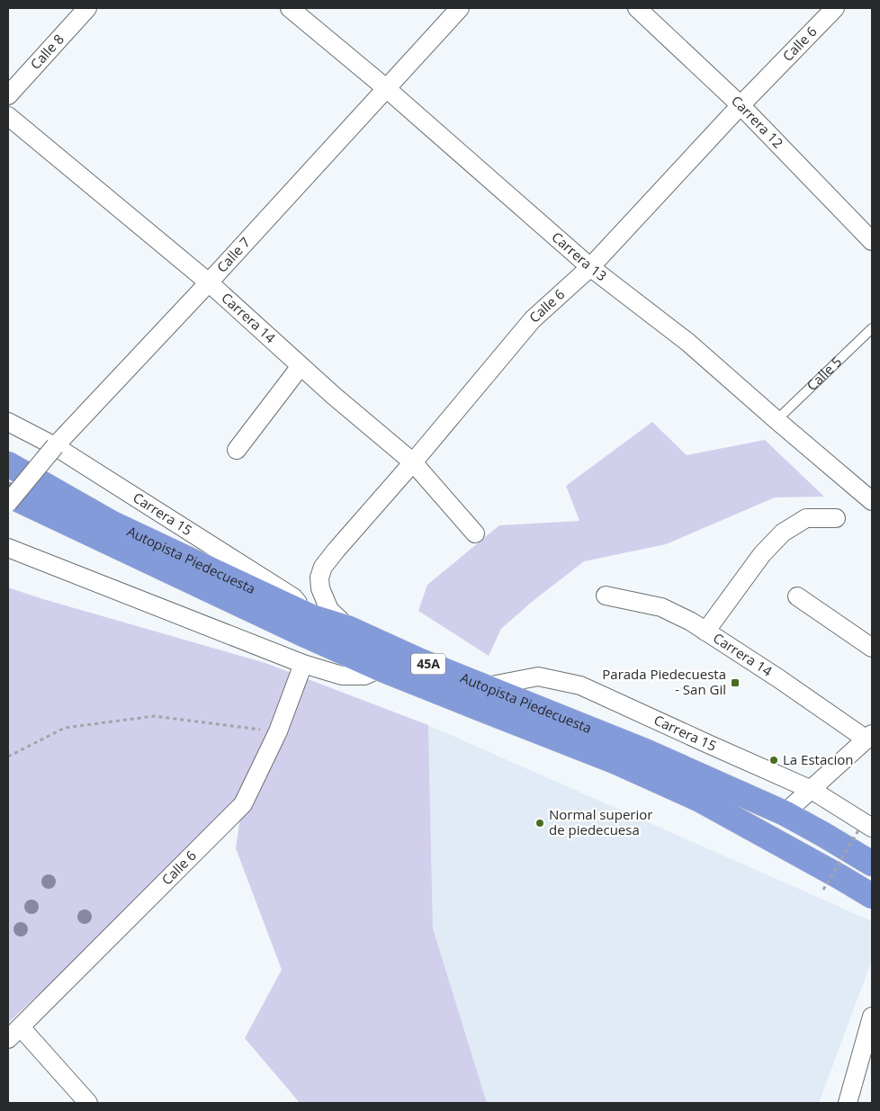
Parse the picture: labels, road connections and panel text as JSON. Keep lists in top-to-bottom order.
{
  "streets": {
    "highway": ["Autopista Piedecuesta", "45A"],
    "street": [
      "Calle 6",
      "Calle 8",
      "Carrera 12",
      "Calle 7",
      "Carrera 13",
      "Carrera 14",
      "Carrera 15"
    ],
    "lane": ["Calle 5"]
  },
  "crossings": [
    ["Calle 6", "Carrera 12"],
    ["Calle 6", "Carrera 13"],
    ["Calle 6", "Carrera 14"],
    ["Calle 6", "Autopista Piedecuesta"],
    ["Calle 7", "Carrera 13"],
    ["Calle 7", "Carrera 14"],
    ["Calle 7", "Carrera 15"],
    ["Carrera 13", "Calle 5"],
    ["Carrera 15", "Autopista Piedecuesta"]
  ],
  "places": {
    "transit": ["Parada Piedecuesta - San Gil"],
    "other": ["La Estacion", "Normal superior de piedecuesa"]
  }
}
